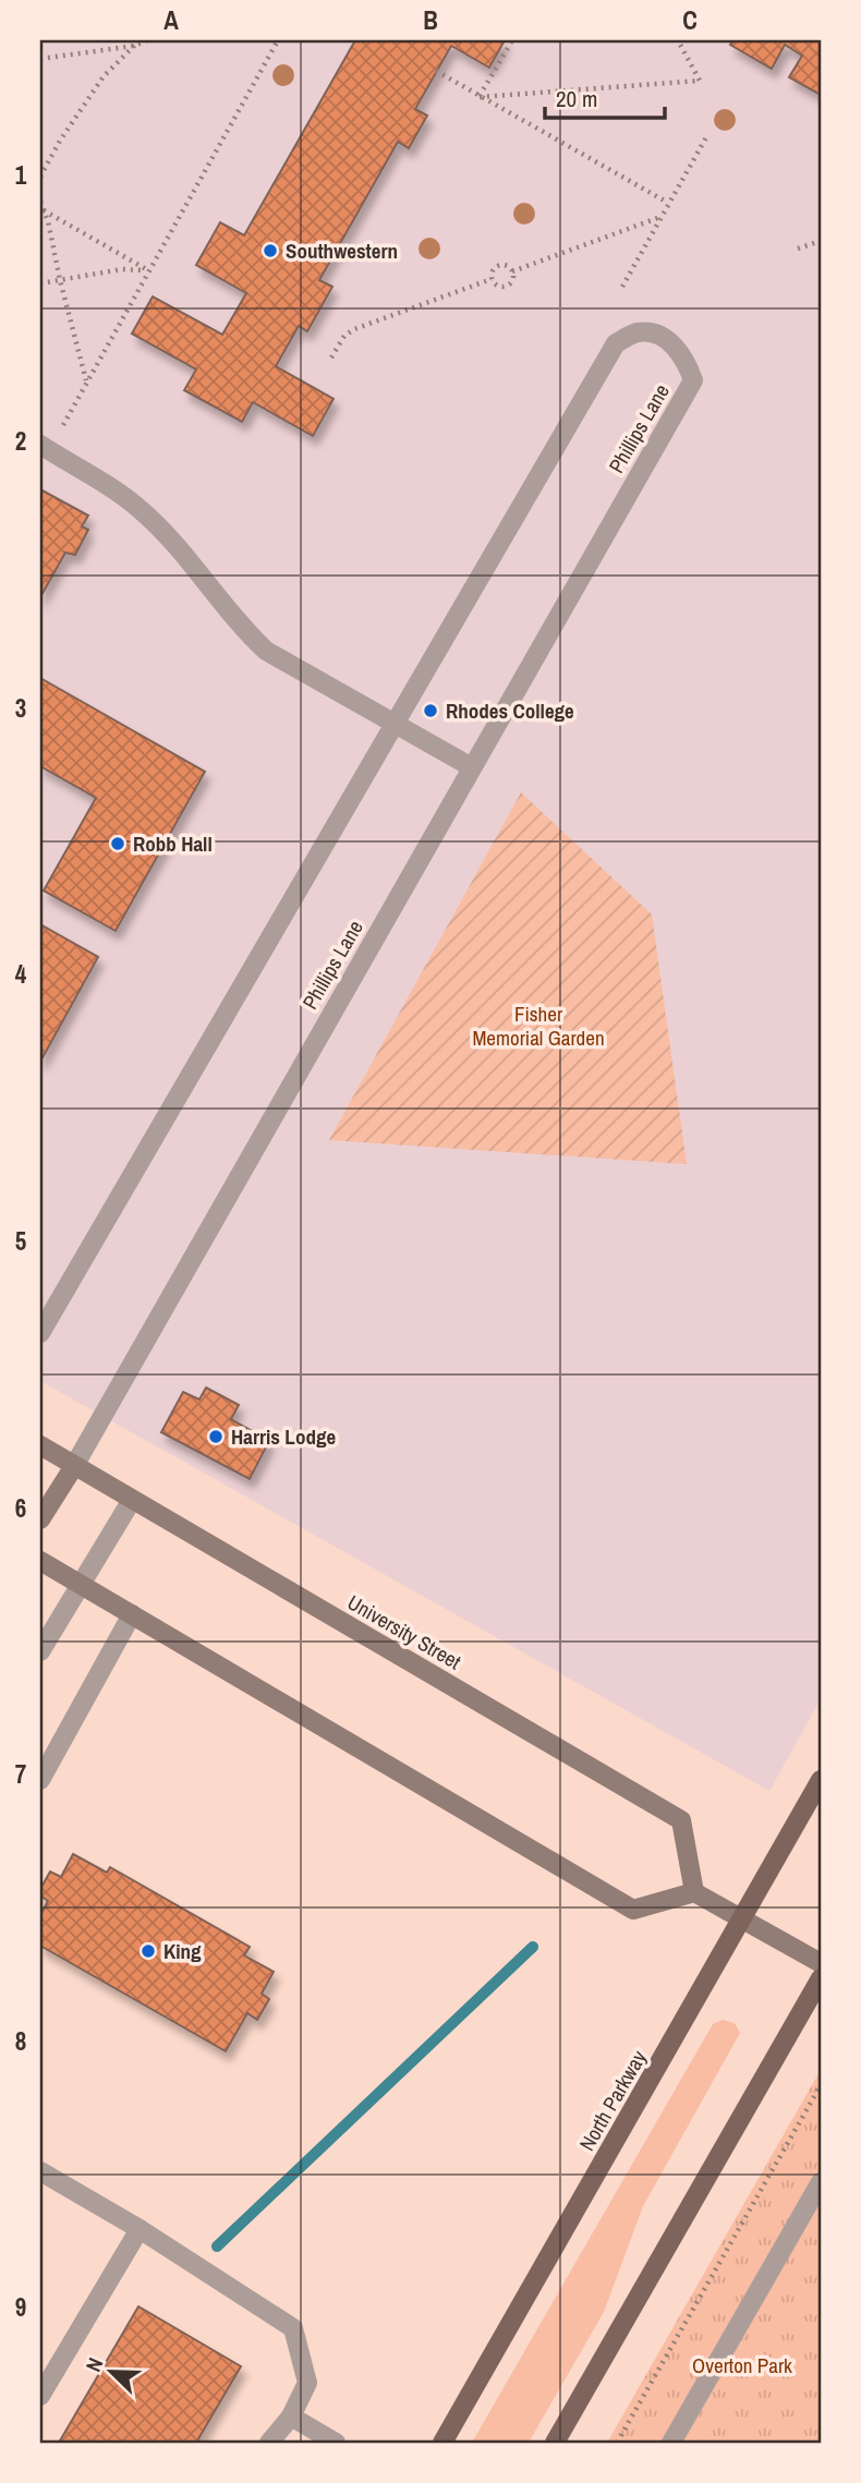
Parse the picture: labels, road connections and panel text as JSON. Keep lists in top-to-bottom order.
{
  "streets": {
    "main road": ["University Street", "North Parkway"],
    "lane": ["Phillips Lane"]
  },
  "crossings": [
    ["Phillips Lane", "University Street"]
  ],
  "parks": ["Fisher Memorial Garden", "Overton Park"],
  "places": [
    "Southwestern",
    "Rhodes College",
    "Robb Hall",
    "Harris Lodge",
    "King"
  ],
  "scale_bar": "20 m",
  "north": "top left",
  "grid": {
    "columns": ["A", "B", "C"],
    "rows": [
      "1",
      "2",
      "3",
      "4",
      "5",
      "6",
      "7",
      "8",
      "9"
    ]
  }
}
